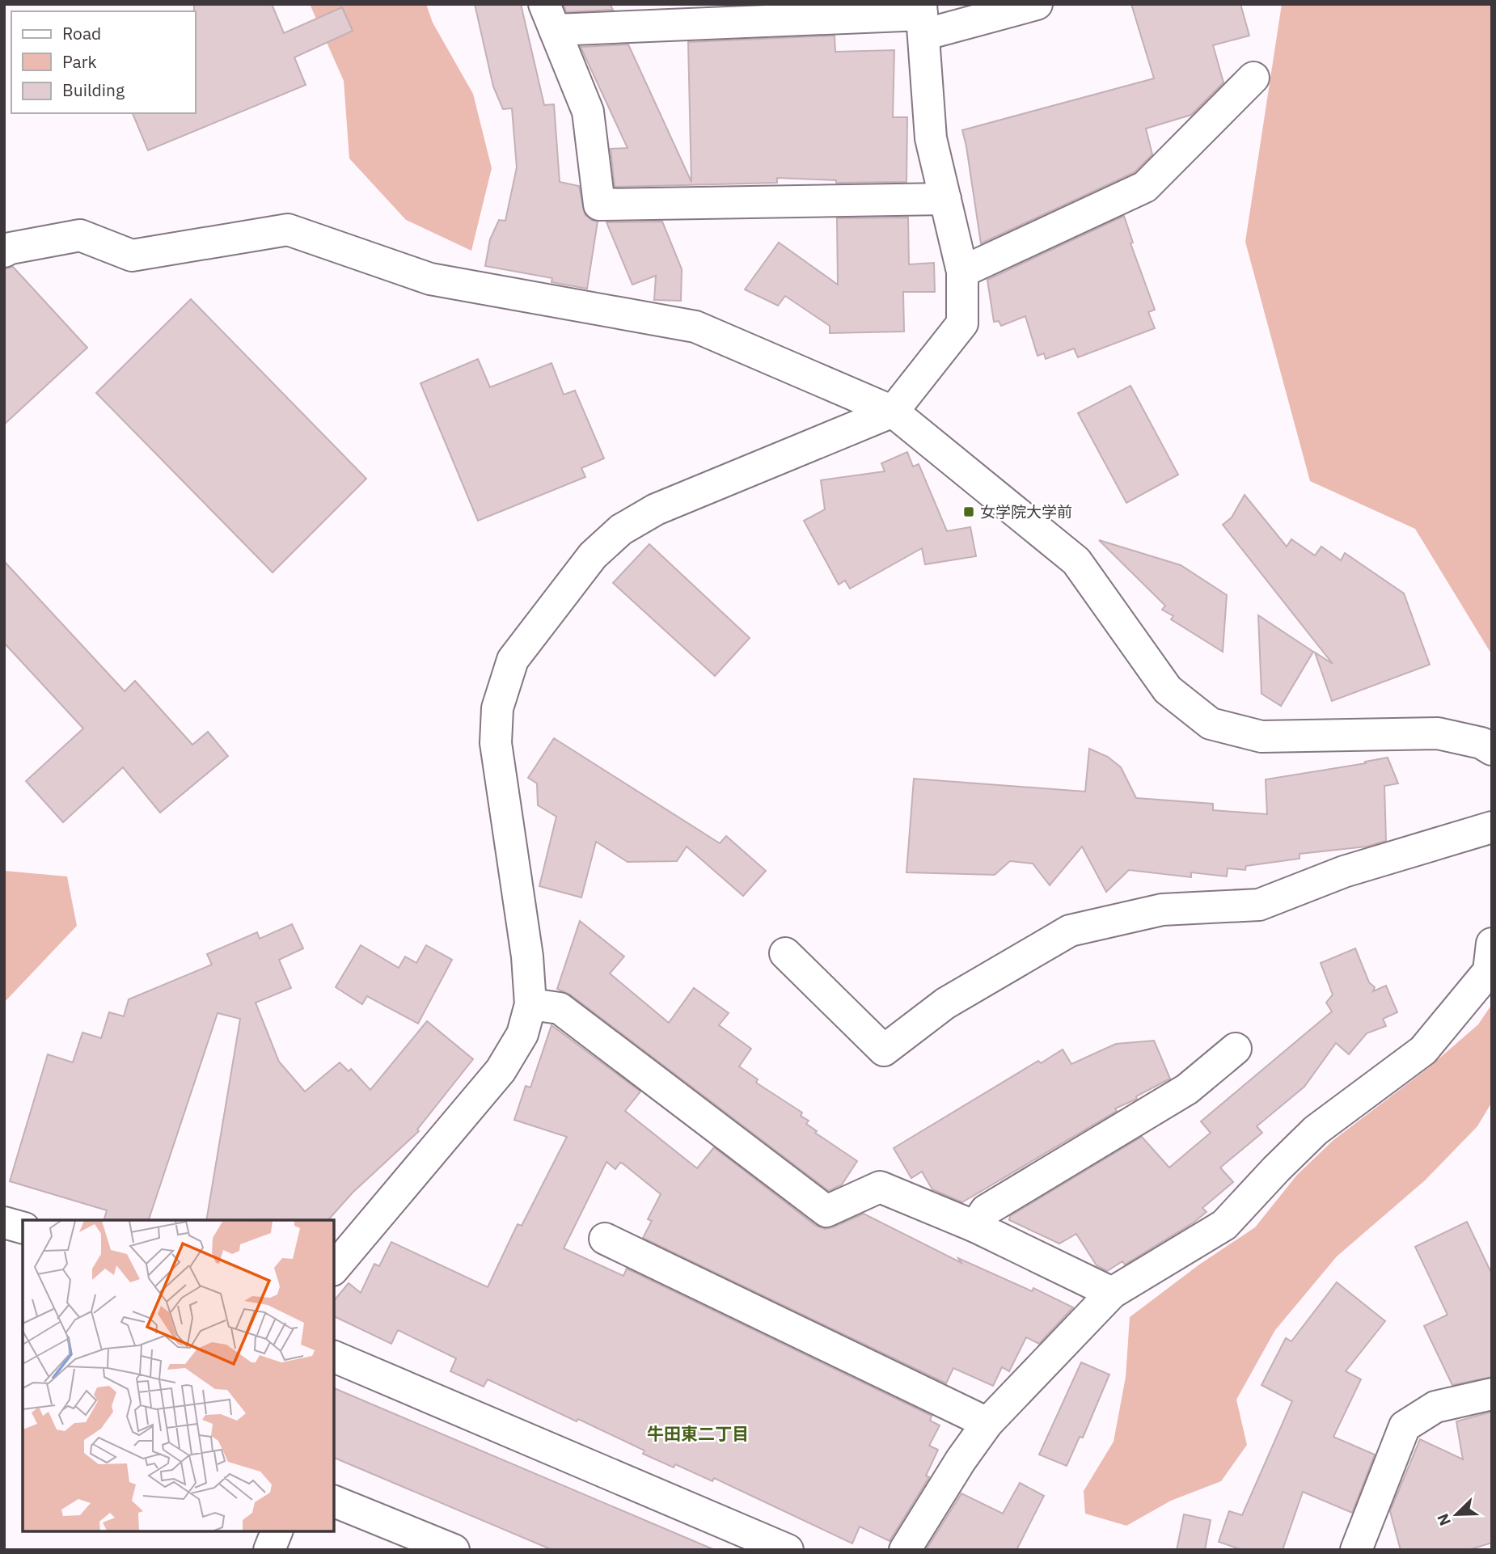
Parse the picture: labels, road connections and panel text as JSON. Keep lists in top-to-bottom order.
{
  "districts": ["牛田東二丁目"],
  "places": {
    "transit": ["女学院大学前"]
  },
  "legend": ["Road", "Park", "Building"],
  "north": "bottom left"
}
